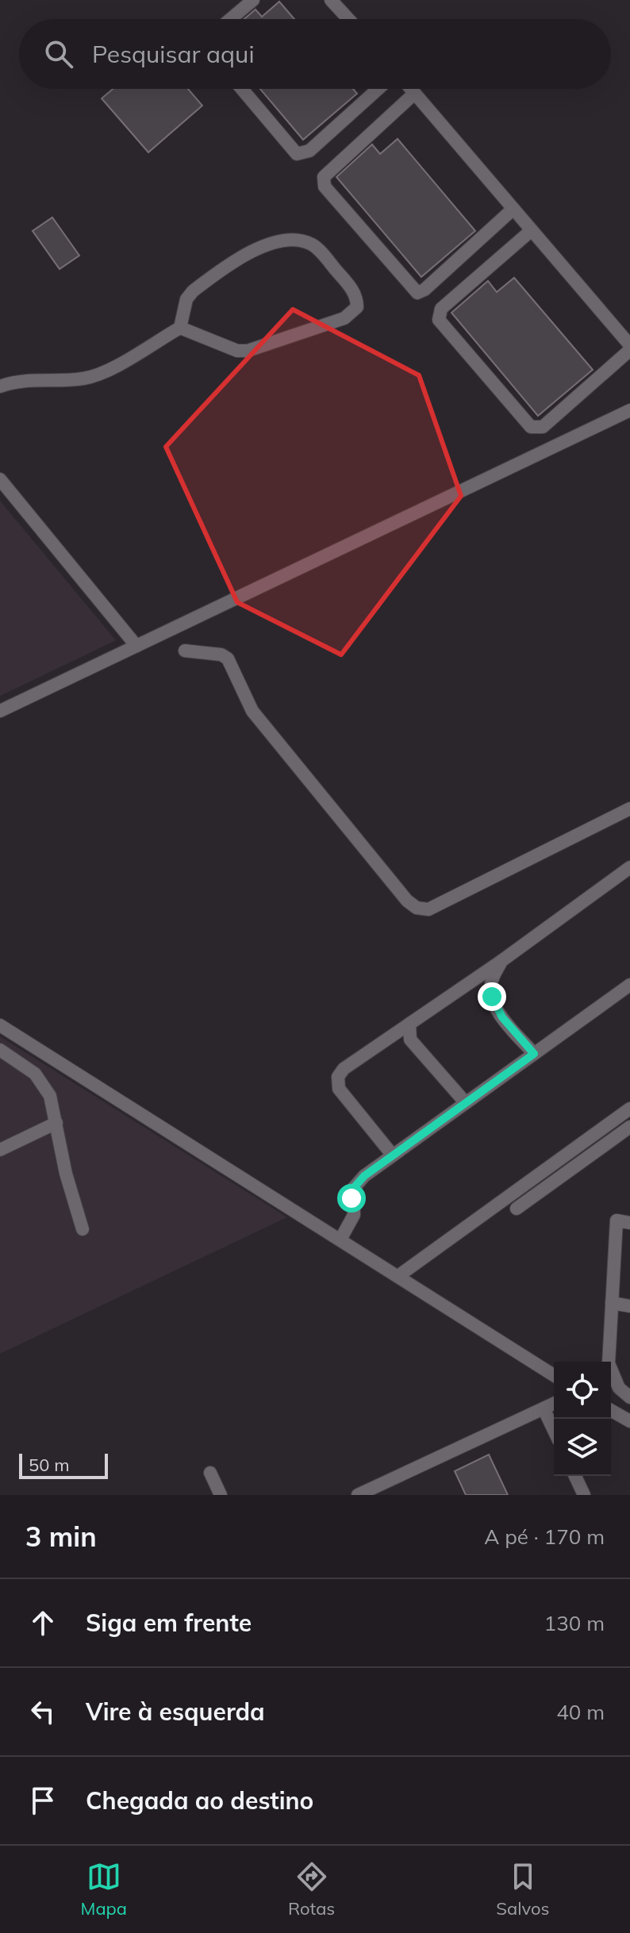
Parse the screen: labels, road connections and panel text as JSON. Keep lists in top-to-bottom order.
{
  "scale_bar": "50 m",
  "page": {
    "search": "Pesquisar aqui",
    "scale": "50 m",
    "heading": ["3 min", "A pé · 170 m"],
    "list": [
      ["Siga em frente", "130 m"],
      ["Vire à esquerda", "40 m"],
      "Chegada ao destino"
    ],
    "nav": ["Mapa", "Rotas", "Salvos"]
  }
}
